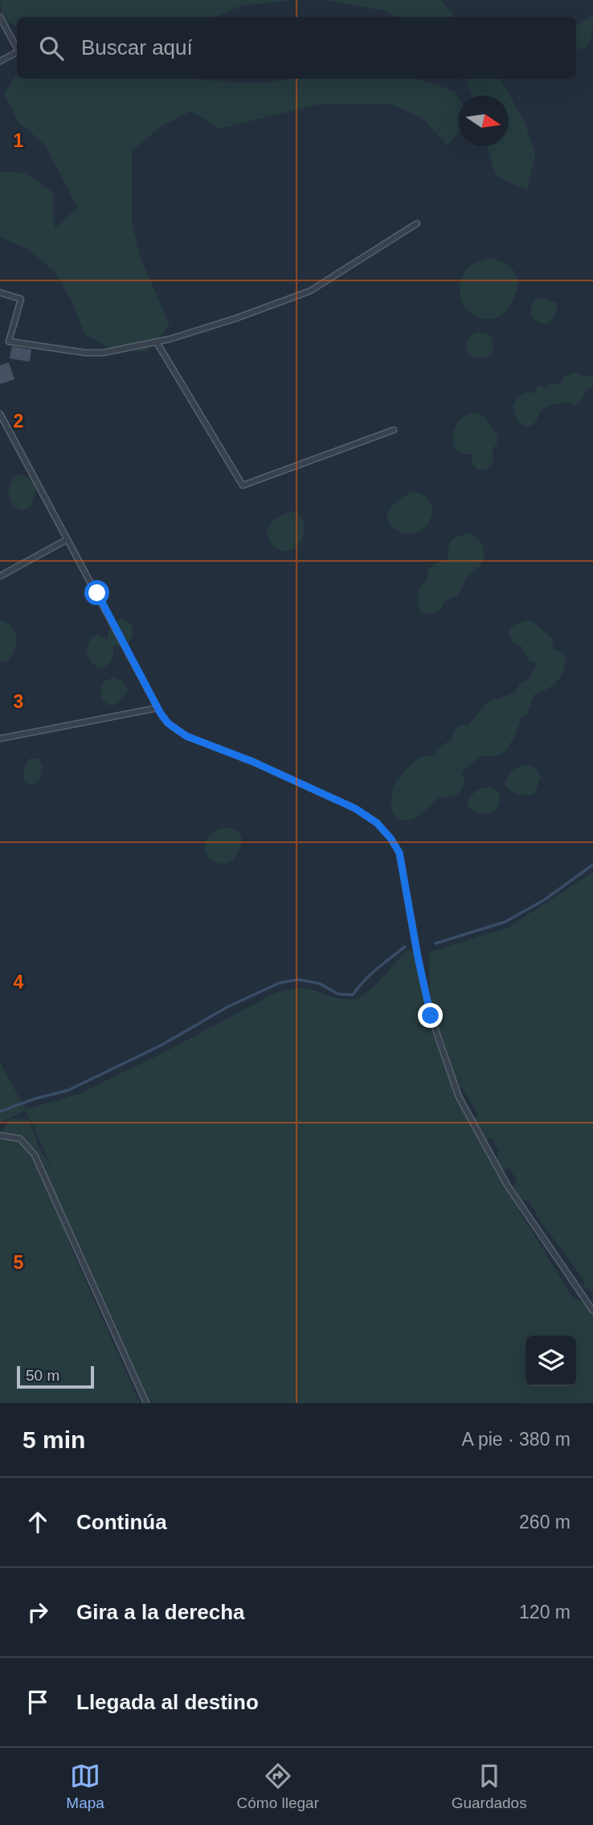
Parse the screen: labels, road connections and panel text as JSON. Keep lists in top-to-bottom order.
{
  "scale_bar": "50 m",
  "north": "right",
  "page": {
    "search": "Buscar aquí",
    "scale": "50 m",
    "heading": ["5 min", "A pie · 380 m"],
    "list": [
      ["Continúa", "260 m"],
      ["Gira a la derecha", "120 m"],
      "Llegada al destino"
    ],
    "nav": ["Mapa", "Cómo llegar", "Guardados"]
  },
  "grid": {
    "rows": [
      "1",
      "2",
      "3",
      "4",
      "5"
    ]
  }
}
